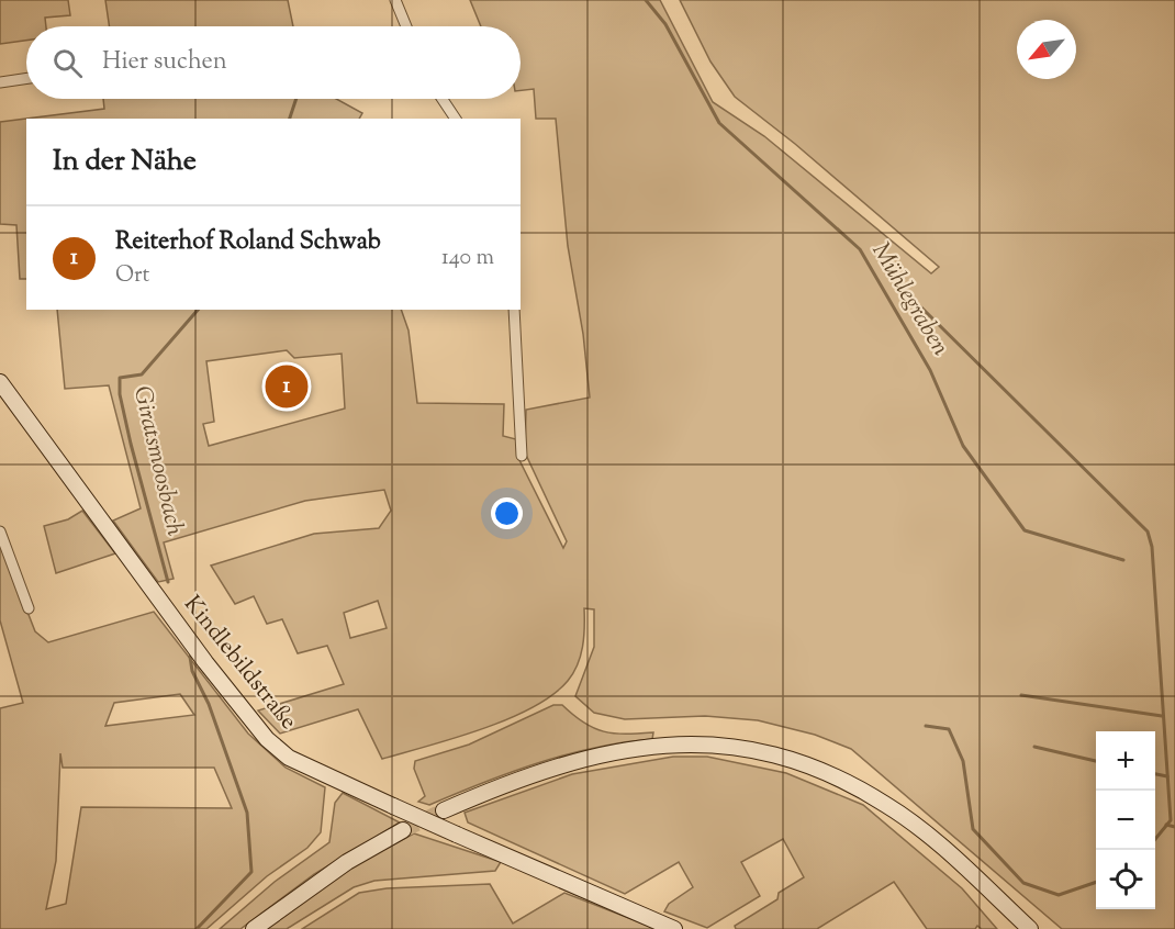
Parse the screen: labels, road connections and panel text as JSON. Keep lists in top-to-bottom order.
{
  "streets": {
    "main road": ["Kindlebildstraße"]
  },
  "water": ["Mühlegraben", "Giratsmoosbach"],
  "north": "bottom left",
  "page": {
    "search": "Hier suchen",
    "heading": "In der Nähe",
    "list": [
      {
        "mark": "1",
        "name": "Reiterhof Roland Schwab",
        "note": "Ort",
        "value": "140 m"
      }
    ],
    "pins": "1",
    "map_buttons": ["+", "−"]
  }
}
